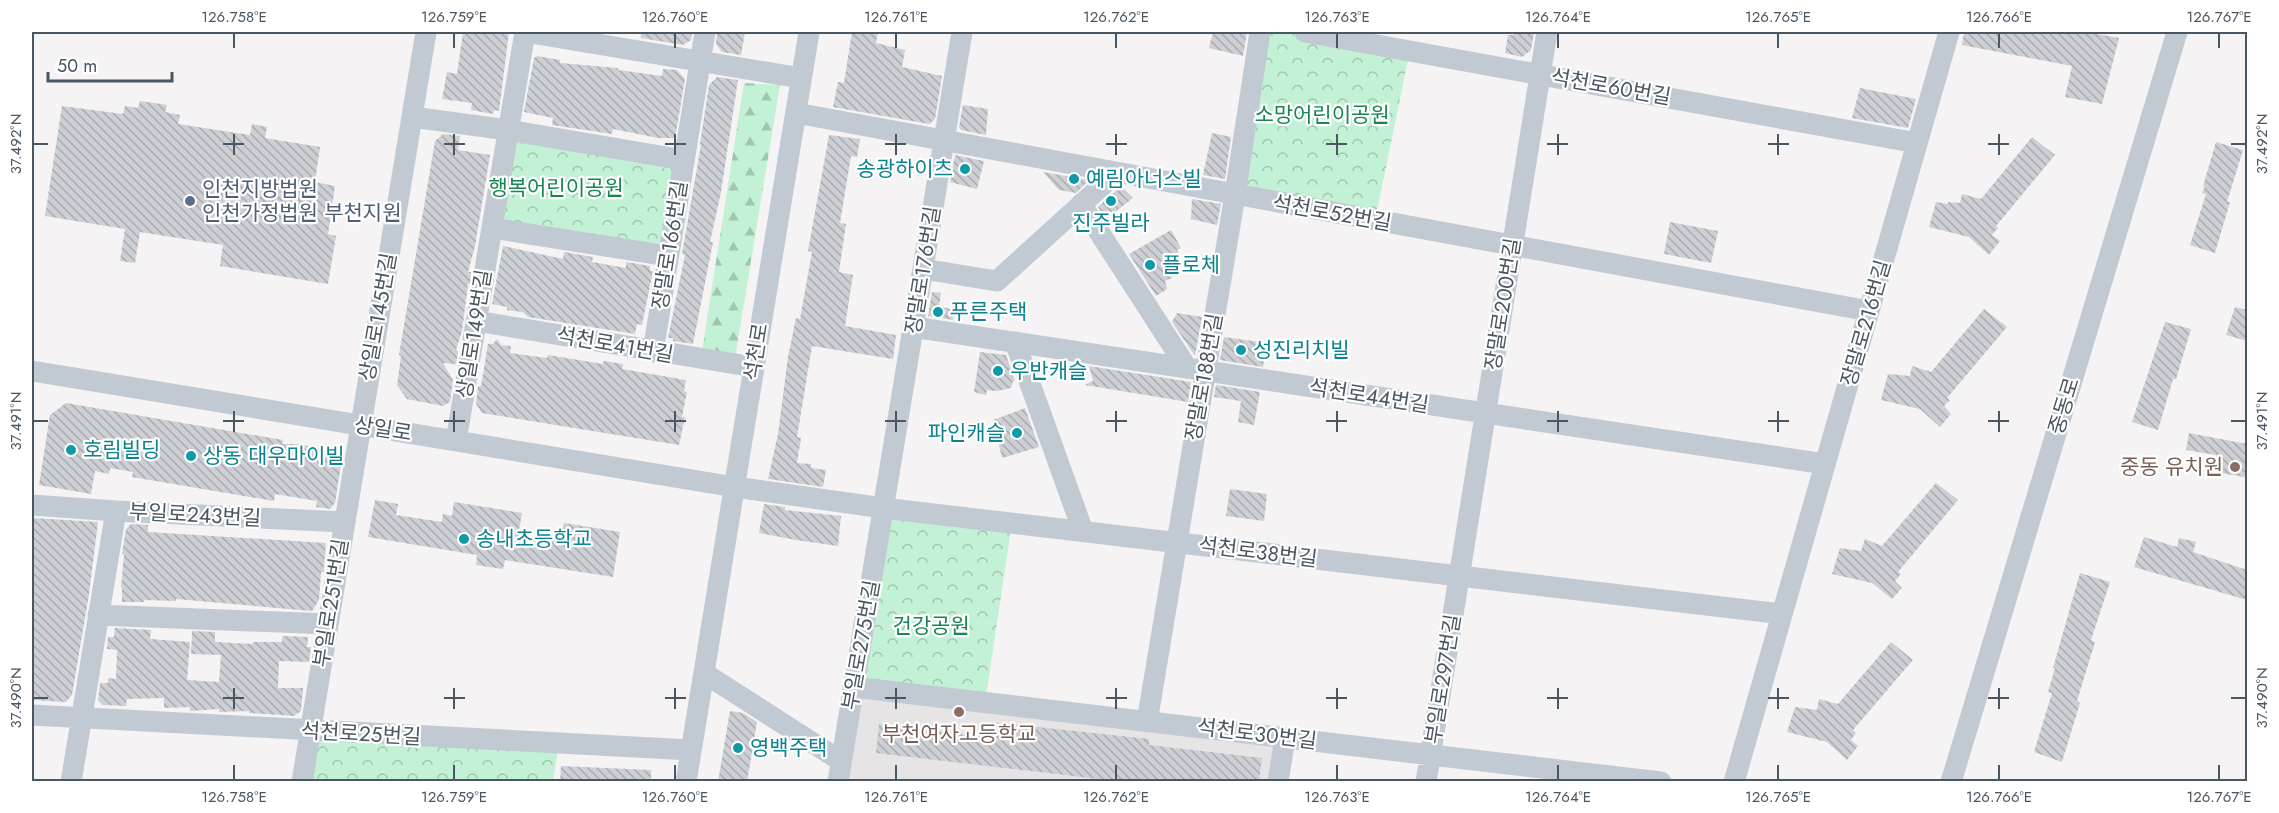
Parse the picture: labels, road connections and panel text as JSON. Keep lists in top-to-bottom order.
{
  "streets": {
    "street": [
      "석천로60번길",
      "석천로52번길",
      "장말로166번길",
      "장말로176번길",
      "장말로200번길",
      "상일로145번길",
      "장말로216번길",
      "상일로149번길",
      "석천로41번길",
      "석천로",
      "장말로188번길",
      "석천로44번길",
      "중동로",
      "상일로",
      "부일로243번길",
      "석천로38번길",
      "부일로251번길",
      "부일로275번길",
      "부일로297번길",
      "석천로25번길",
      "석천로30번길"
    ]
  },
  "crossings": [
    ["석천로60번길", "장말로200번길"],
    ["석천로60번길", "장말로216번길"],
    ["석천로52번길", "장말로176번길"],
    ["석천로52번길", "장말로200번길"],
    ["석천로52번길", "장말로216번길"],
    ["석천로52번길", "석천로"],
    ["석천로52번길", "장말로188번길"],
    ["장말로166번길", "석천로41번길"],
    ["장말로176번길", "석천로44번길"],
    ["장말로176번길", "석천로38번길"],
    ["장말로176번길", "부일로275번길"],
    ["장말로200번길", "석천로44번길"],
    ["장말로200번길", "석천로38번길"],
    ["장말로200번길", "부일로297번길"],
    ["상일로145번길", "상일로"],
    ["상일로145번길", "부일로251번길"],
    ["장말로216번길", "석천로44번길"],
    ["장말로216번길", "석천로38번길"],
    ["상일로149번길", "석천로41번길"],
    ["상일로149번길", "상일로"],
    ["석천로41번길", "석천로"],
    ["석천로", "상일로"],
    ["석천로", "석천로38번길"],
    ["석천로", "석천로25번길"],
    ["장말로188번길", "석천로44번길"],
    ["장말로188번길", "석천로38번길"],
    ["장말로188번길", "석천로30번길"],
    ["상일로", "석천로38번길"],
    ["상일로", "부일로251번길"],
    ["부일로243번길", "부일로251번길"],
    ["부일로243번길", "석천로25번길"],
    ["석천로38번길", "부일로275번길"],
    ["석천로38번길", "부일로297번길"],
    ["부일로251번길", "석천로25번길"],
    ["부일로275번길", "석천로30번길"],
    ["부일로297번길", "석천로30번길"]
  ],
  "parks": ["소망어린이공원", "행복어린이공원", "건강공원"],
  "places": [
    "송광하이츠",
    "예림아너스빌",
    "인천지방법원 인천가정법원 부천지원",
    "진주빌라",
    "플로체",
    "푸른주택",
    "성진리치빌",
    "우반캐슬",
    "파인캐슬",
    "호림빌딩",
    "상동 대우마이빌",
    "중동 유치원",
    "송내초등학교",
    "부천여자고등학교",
    "영백주택"
  ],
  "scale_bar": "50 m",
  "coordinates": [
    "126.758°E",
    "126.759°E",
    "126.760°E",
    "126.761°E",
    "126.762°E",
    "126.763°E",
    "126.764°E",
    "126.765°E",
    "126.766°E",
    "126.767°E",
    "37.492°N",
    "37.491°N",
    "37.490°N"
  ]
}
